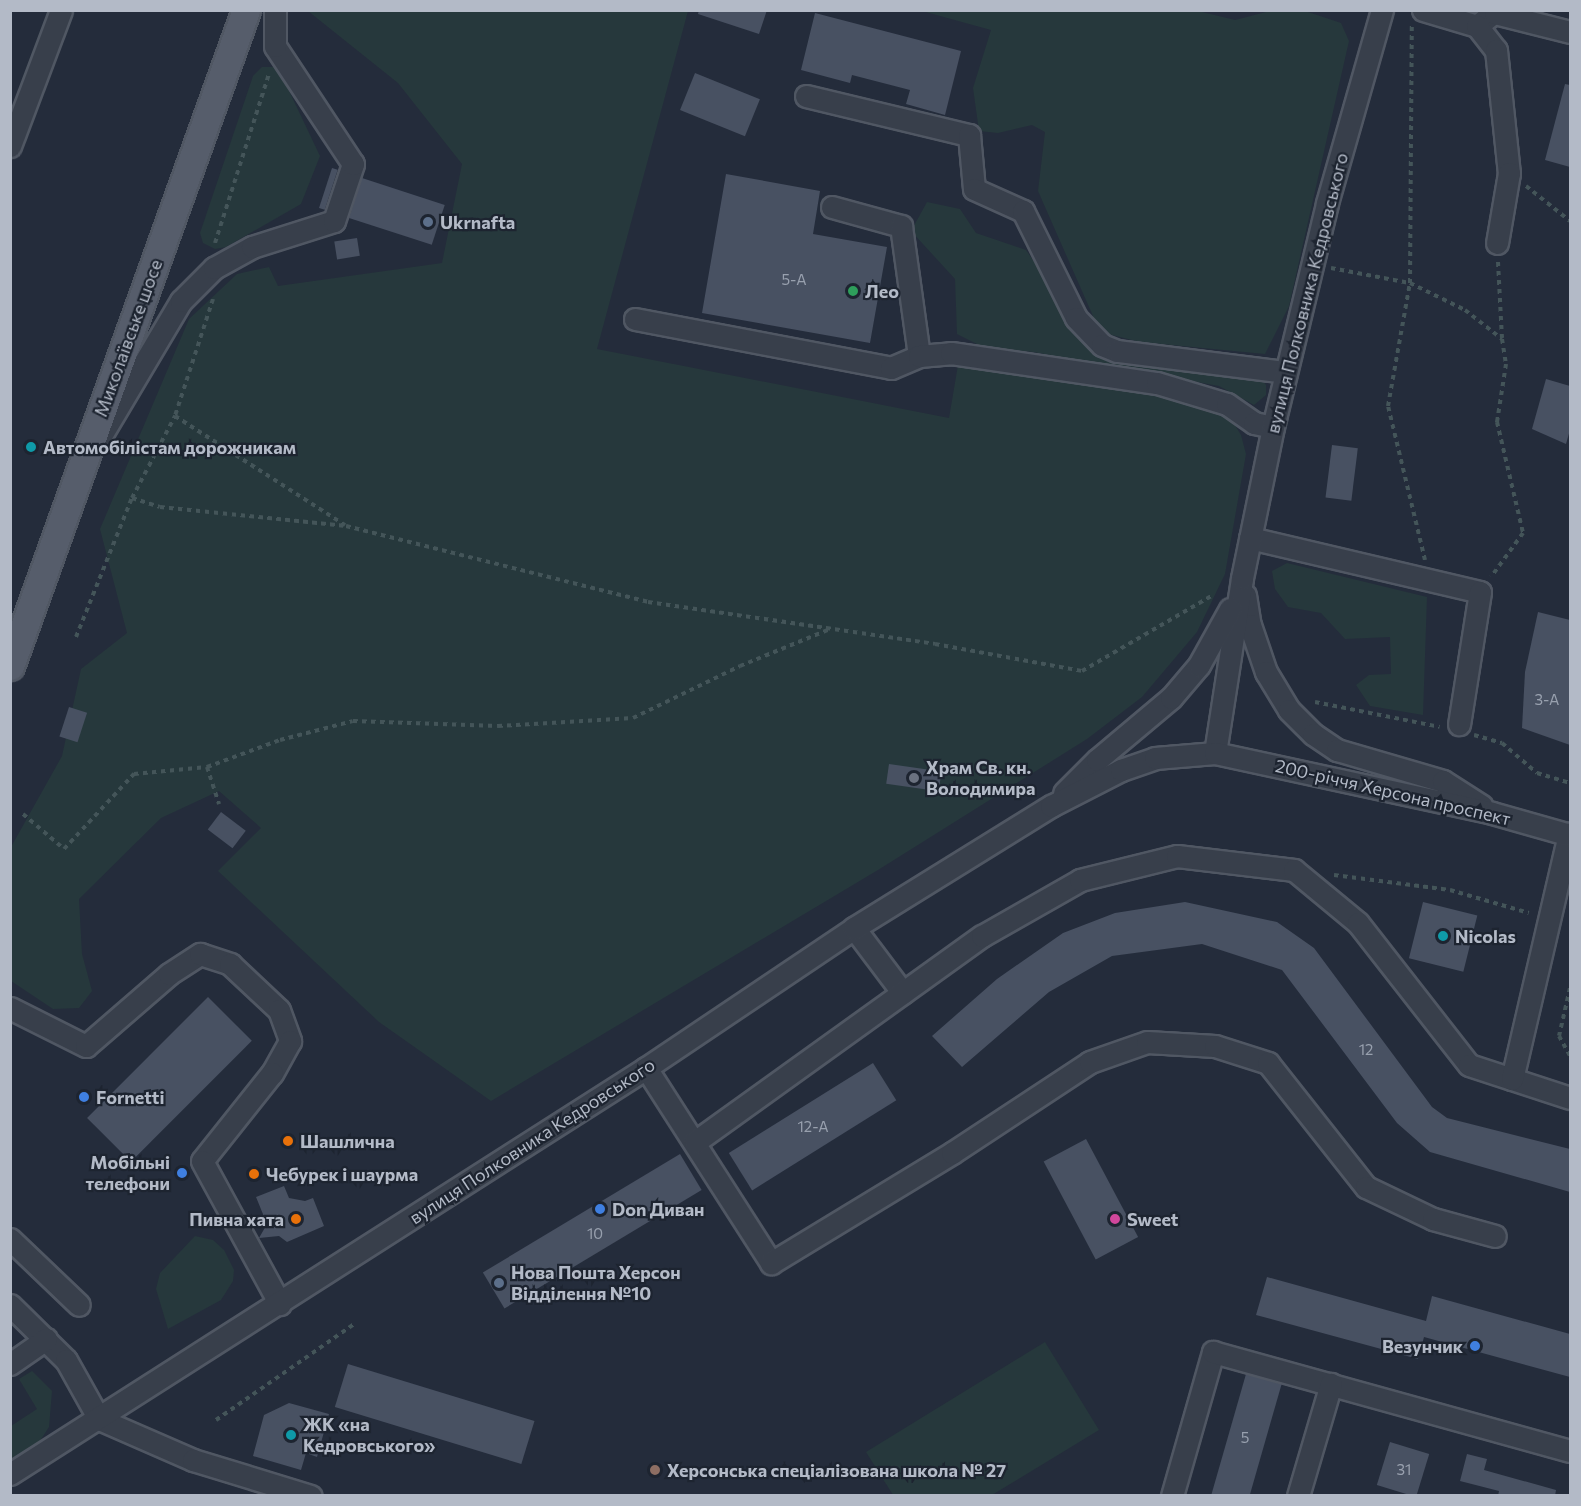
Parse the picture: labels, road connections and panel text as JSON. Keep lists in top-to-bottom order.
{
  "streets": {
    "main road": ["Миколаївське шосе"],
    "street": ["вулиця Полковника Кедровського", "200-річчя Херсона проспект"]
  },
  "crossings": [
    ["вулиця Полковника Кедровського", "200-річчя Херсона проспект"]
  ],
  "places": [
    "Ukrnafta",
    "Лео",
    "Автомобілістам дорожникам",
    "Храм Св. кн. Володимира",
    "Nicolas",
    "Fornetti",
    "Шашлична",
    "Мобільні телефони",
    "Чебурек і шаурма",
    "Don Диван",
    "Пивна хата",
    "Sweet",
    "Нова Пошта Херсон Відділення №10",
    "Везунчик",
    "ЖК «на Кедровського»",
    "Херсонська спеціалізована школа № 27"
  ],
  "house_numbers": [
    "5-А",
    "3-А",
    "12",
    "12-А",
    "10",
    "5",
    "31"
  ]
}
